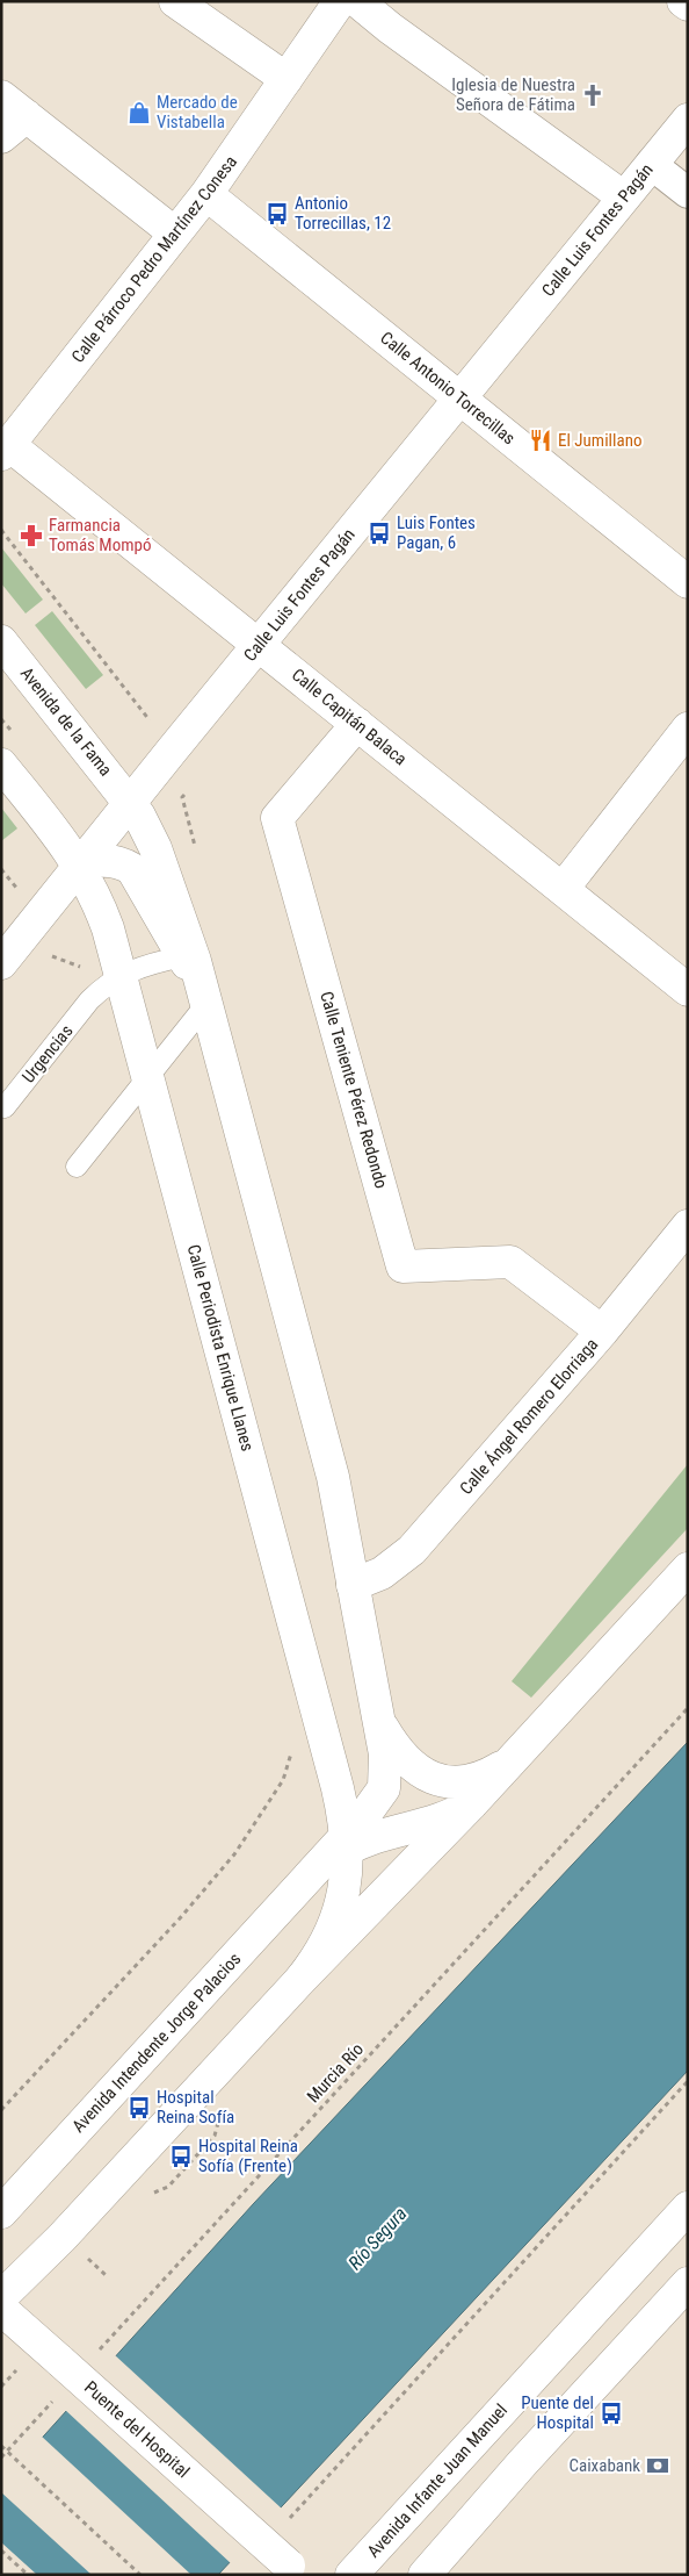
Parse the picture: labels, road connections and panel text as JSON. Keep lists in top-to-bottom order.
{
  "streets": {
    "street": [
      "Calle Luis Fontes Pagán",
      "Calle Párroco Pedro Martínez Conesa",
      "Calle Antonio Torrecillas",
      "Calle Capitán Balaca",
      "Avenida de la Fama",
      "Calle Teniente Pérez Redondo",
      "Calle Periodista Enrique Llanes",
      "Calle Ángel Romero Elorriaga",
      "Avenida Intendente Jorge Palacios",
      "Puente del Hospital",
      "Avenida Infante Juan Manuel"
    ],
    "lane": ["Urgencias"],
    "path": ["Murcia Río"]
  },
  "crossings": [
    ["Calle Luis Fontes Pagán", "Calle Antonio Torrecillas"],
    ["Calle Luis Fontes Pagán", "Calle Capitán Balaca"],
    ["Calle Luis Fontes Pagán", "Avenida de la Fama"],
    ["Calle Luis Fontes Pagán", "Calle Periodista Enrique Llanes"],
    ["Calle Párroco Pedro Martínez Conesa", "Calle Antonio Torrecillas"],
    ["Calle Párroco Pedro Martínez Conesa", "Calle Capitán Balaca"],
    ["Calle Capitán Balaca", "Calle Teniente Pérez Redondo"],
    ["Urgencias", "Calle Periodista Enrique Llanes"],
    ["Calle Teniente Pérez Redondo", "Calle Ángel Romero Elorriaga"],
    ["Calle Periodista Enrique Llanes", "Avenida Intendente Jorge Palacios"]
  ],
  "water": ["Río Segura"],
  "places": {
    "church": ["Iglesia de Nuestra Señora de Fátima"],
    "shop": ["Mercado de Vistabella"],
    "bus stop": [
      "Antonio Torrecillas, 12",
      "Luis Fontes Pagan, 6",
      "Hospital Reina Sofía",
      "Hospital Reina Sofía (Frente)",
      "Puente del Hospital"
    ],
    "restaurant": ["El Jumillano"],
    "pharmacy": ["Farmancia Tomás Mompó"],
    "bank": ["Caixabank"]
  }
}
